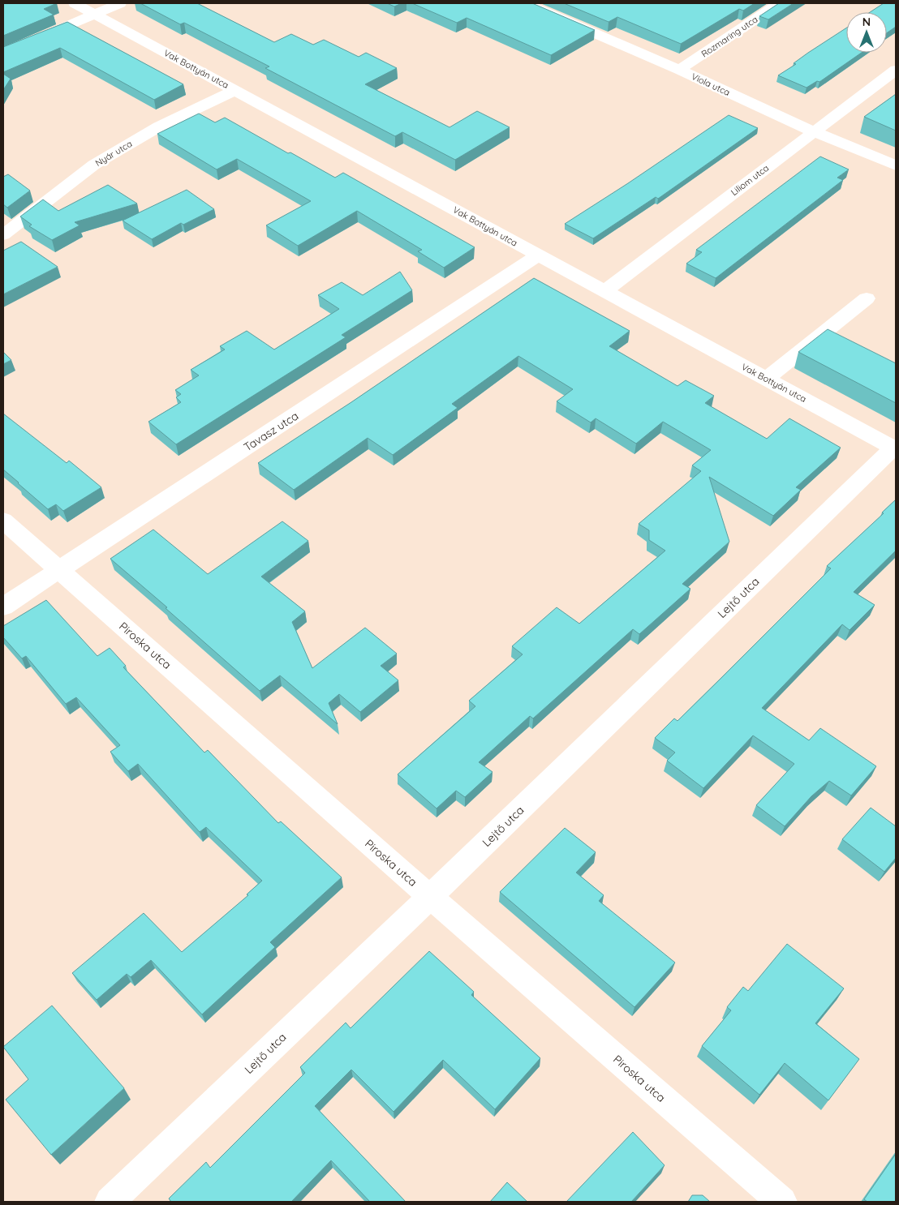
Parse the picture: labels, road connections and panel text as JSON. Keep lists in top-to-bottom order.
{
  "streets": {
    "street": [
      "Rozmaring utca",
      "Vak Bottyán utca",
      "Viola utca",
      "Nyár utca",
      "Liliom utca",
      "Tavasz utca",
      "Lejtő utca",
      "Piroska utca"
    ]
  },
  "crossings": [
    ["Rozmaring utca", "Viola utca"],
    ["Vak Bottyán utca", "Nyár utca"],
    ["Vak Bottyán utca", "Liliom utca"],
    ["Vak Bottyán utca", "Tavasz utca"],
    ["Vak Bottyán utca", "Lejtő utca"],
    ["Viola utca", "Liliom utca"],
    ["Tavasz utca", "Piroska utca"],
    ["Lejtő utca", "Piroska utca"]
  ],
  "north": "top"
}
